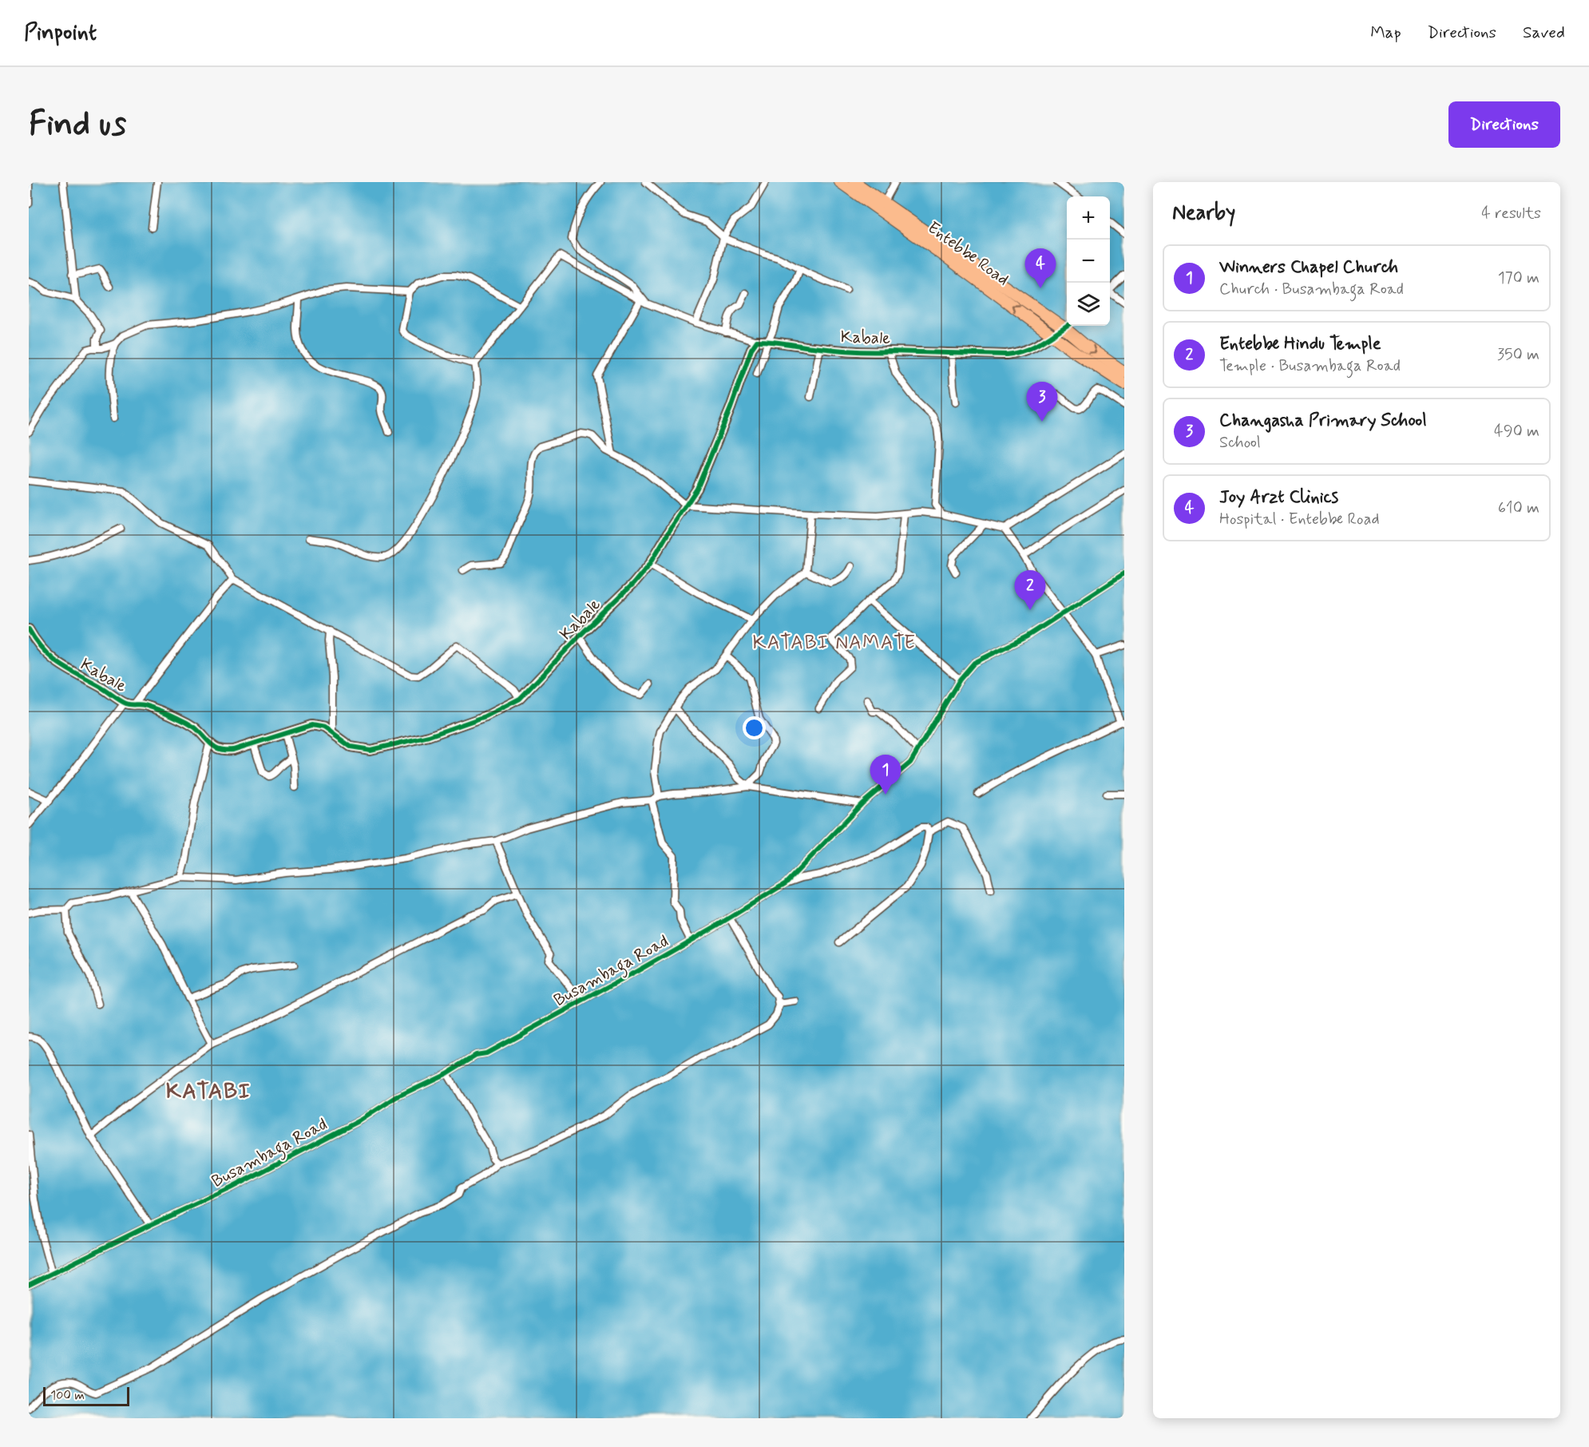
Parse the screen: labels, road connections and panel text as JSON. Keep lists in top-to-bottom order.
{
  "streets": {
    "highway": ["Entebbe Road"],
    "street": ["Kabale", "Busambaga Road"]
  },
  "crossings": [
    ["Entebbe Road", "Kabale"]
  ],
  "districts": ["KATABI NAMATE", "KATABI"],
  "scale_bar": "100 m",
  "page": {
    "header": "Pinpoint",
    "nav": ["Map", "Directions", "Saved"],
    "buttons": "Directions",
    "title": "Find us",
    "heading": ["Nearby", "4 results"],
    "map_buttons": ["+", "−"],
    "list": [
      {
        "mark": "1",
        "name": "Winners Chapel Church",
        "note": "Church · Busambaga Road",
        "value": "170 m"
      },
      {
        "mark": "2",
        "name": "Entebbe Hindu Temple",
        "note": "Temple · Busambaga Road",
        "value": "350 m"
      },
      {
        "mark": "3",
        "name": "Changasha Primary School",
        "note": "School",
        "value": "490 m"
      },
      {
        "mark": "4",
        "name": "Joy Arzt Clinics",
        "note": "Hospital · Entebbe Road",
        "value": "610 m"
      }
    ],
    "pins": [
      "4",
      "3",
      "2",
      "1"
    ],
    "scale": "100 m"
  }
}
